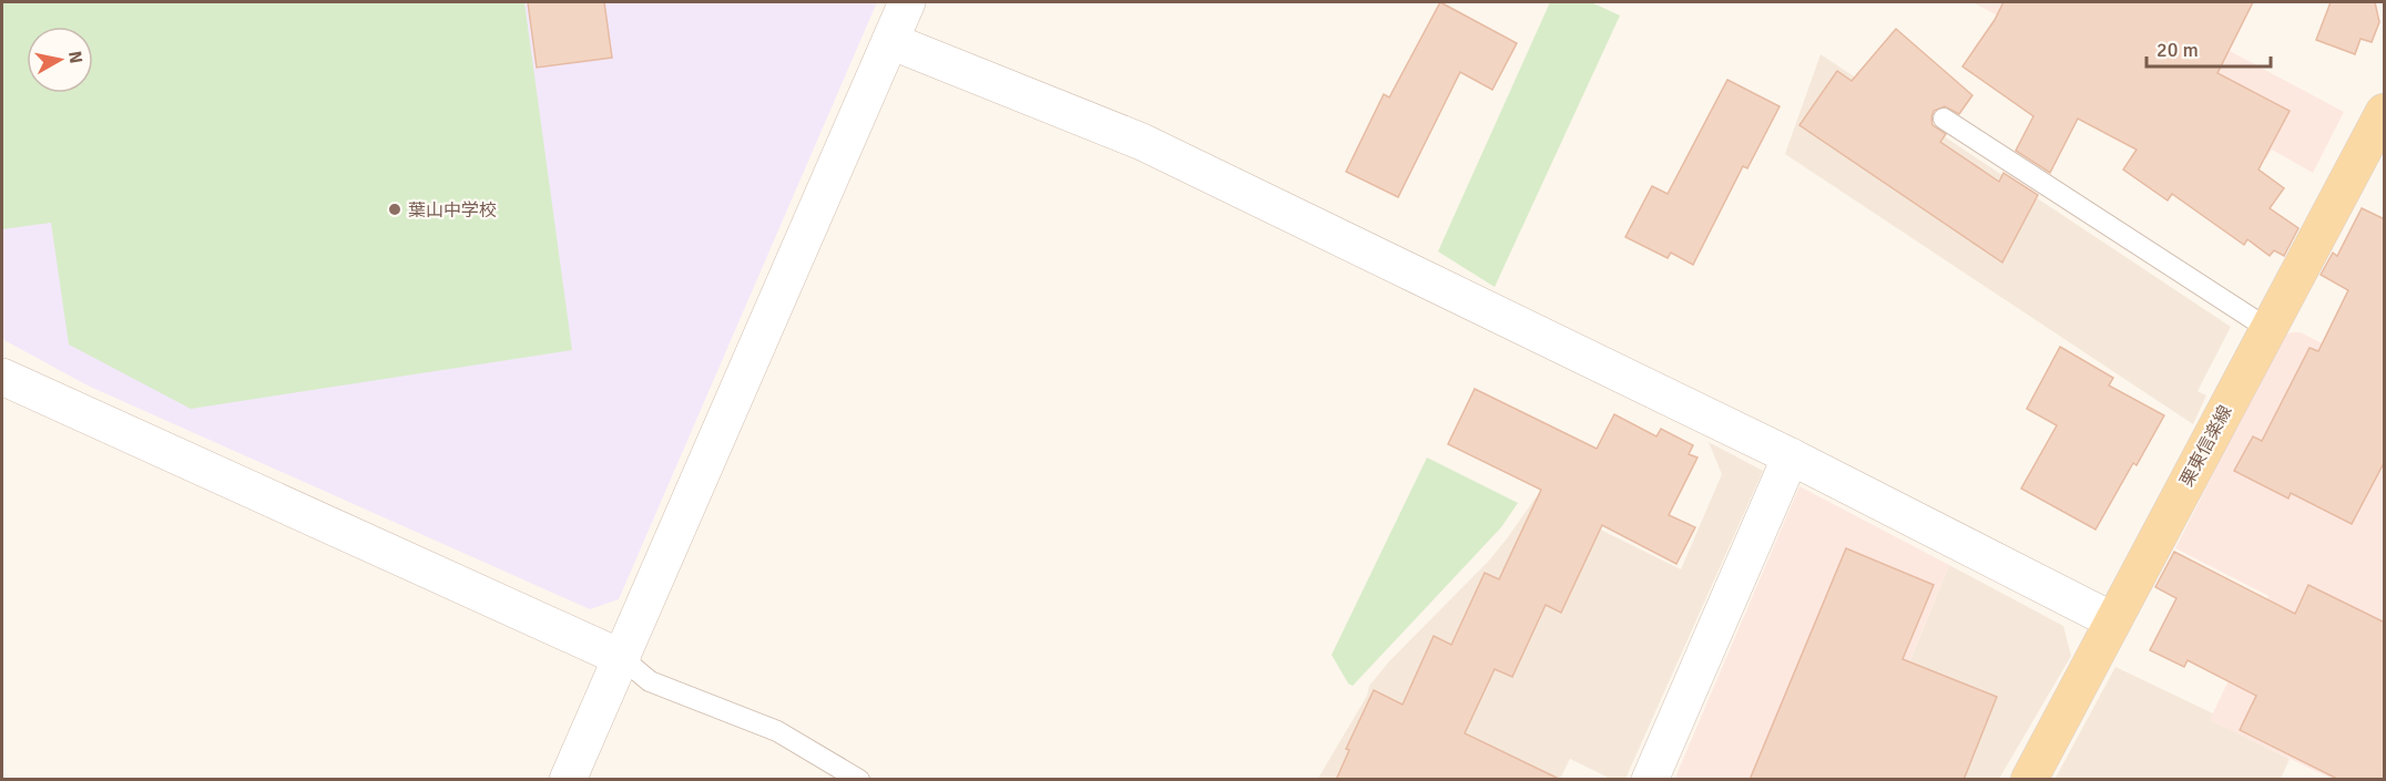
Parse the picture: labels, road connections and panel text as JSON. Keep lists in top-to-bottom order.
{
  "streets": {
    "main road": ["栗東信楽線"]
  },
  "places": ["葉山中学校"],
  "scale_bar": "20 m",
  "north": "right"
}
